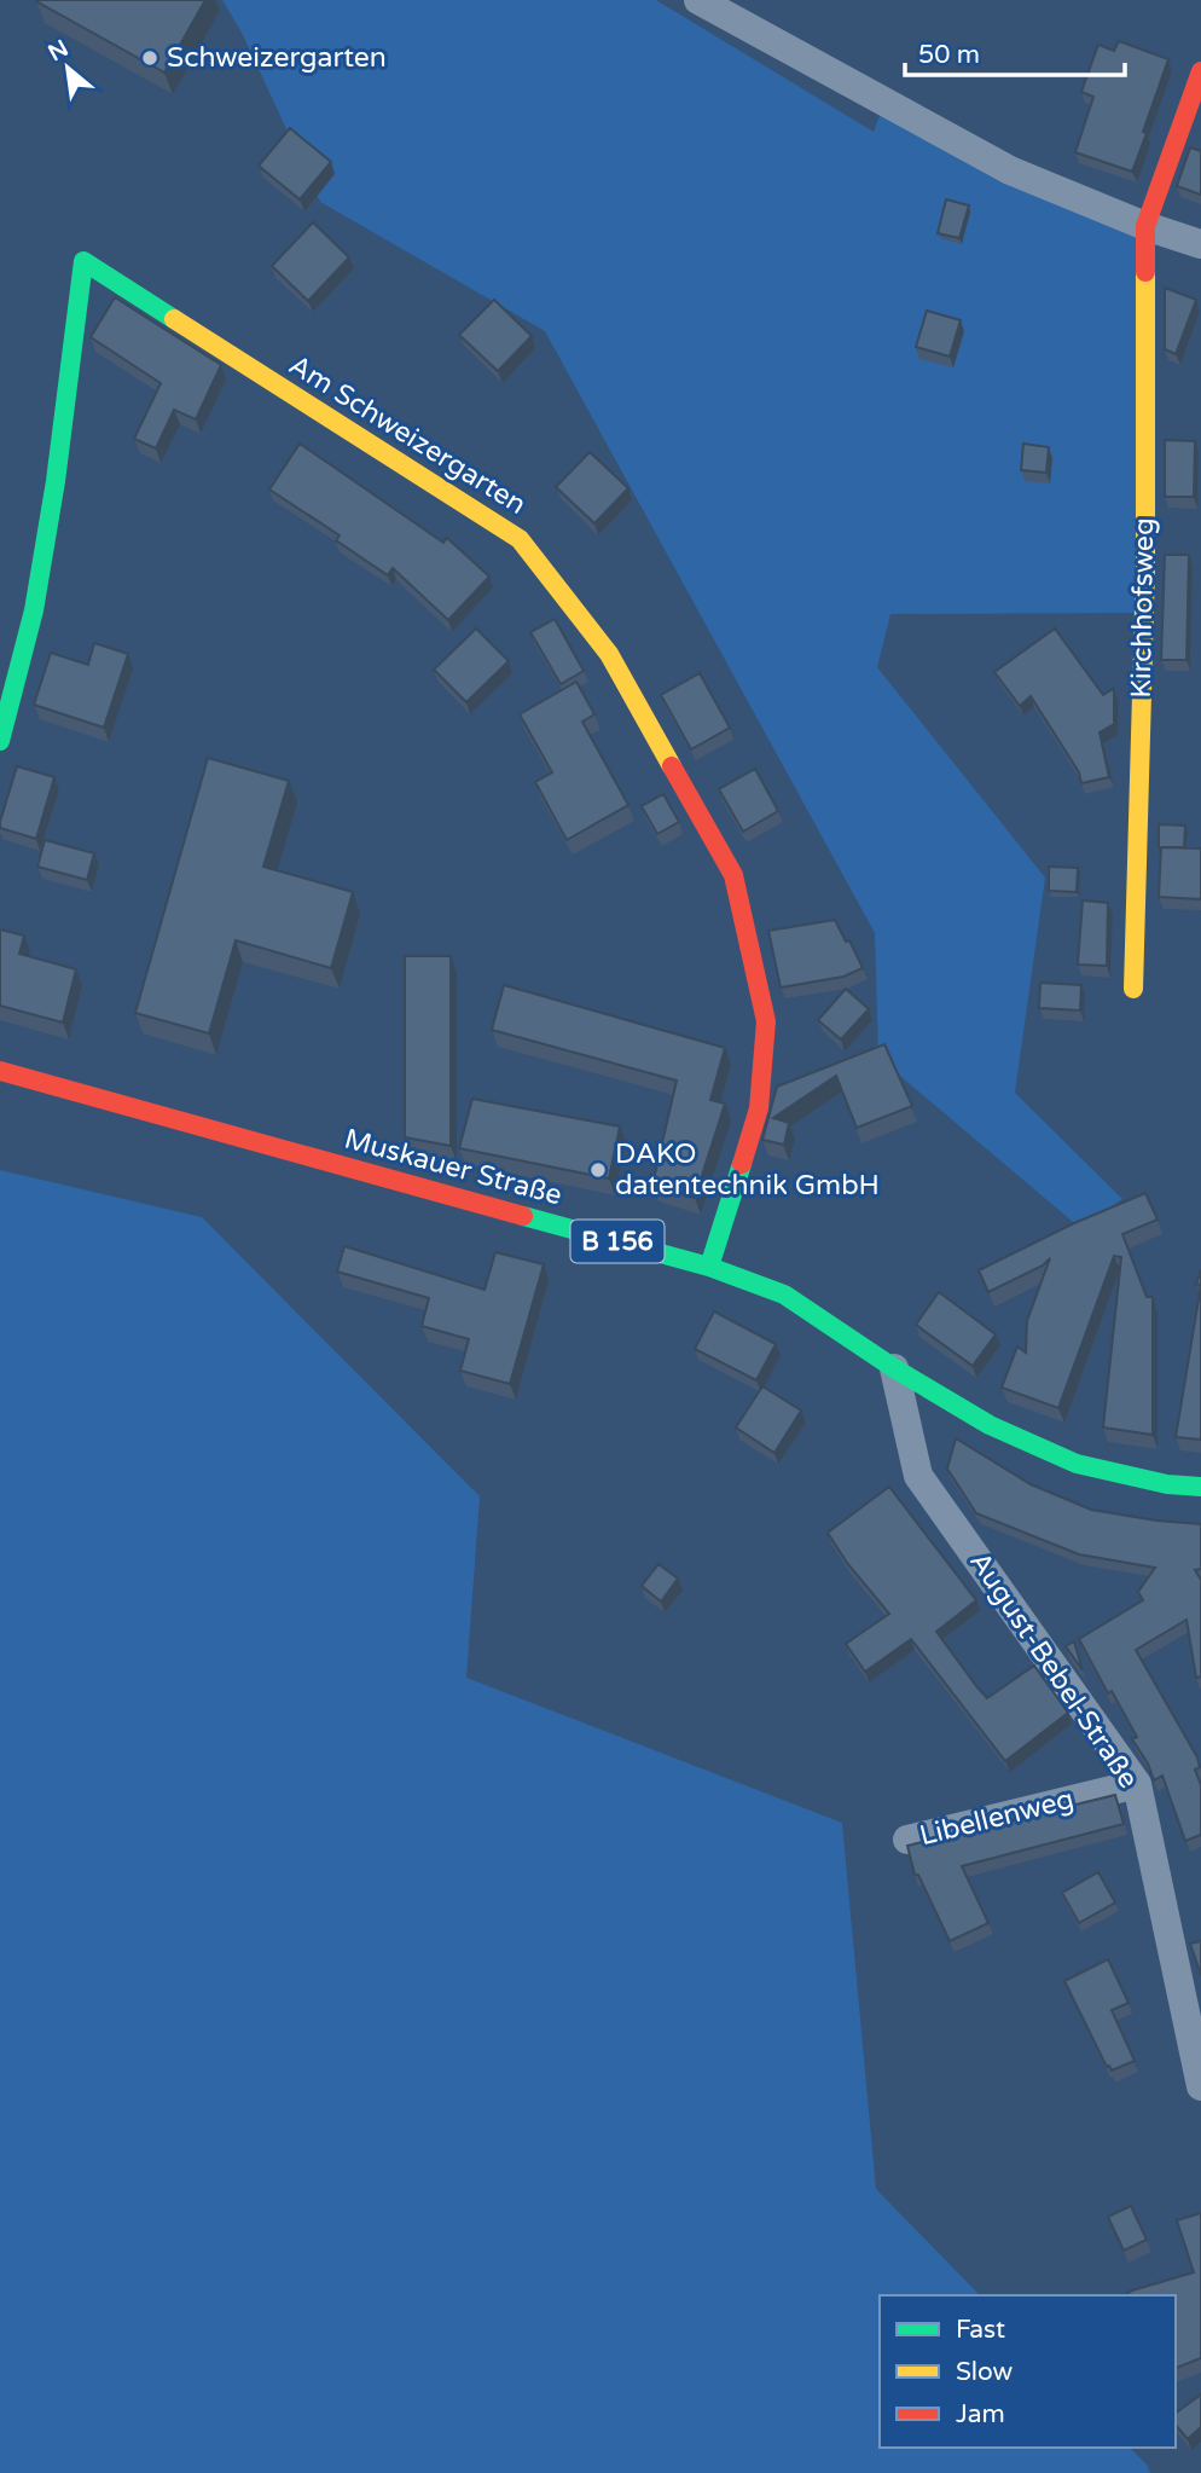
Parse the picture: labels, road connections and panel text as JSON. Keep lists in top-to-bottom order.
{
  "streets": {
    "street": [
      "Am Schweizergarten",
      "Kirchhofsweg",
      "Muskauer Straße",
      "B 156",
      "August-Bebel-Straße",
      "Libellenweg"
    ]
  },
  "crossings": [
    ["Am Schweizergarten", "Muskauer Straße"],
    ["Muskauer Straße", "August-Bebel-Straße"],
    ["August-Bebel-Straße", "Libellenweg"]
  ],
  "places": ["Schweizergarten", "DAKO datentechnik GmbH"],
  "legend": ["Fast", "Slow", "Jam"],
  "scale_bar": "50 m",
  "north": "top left"
}
